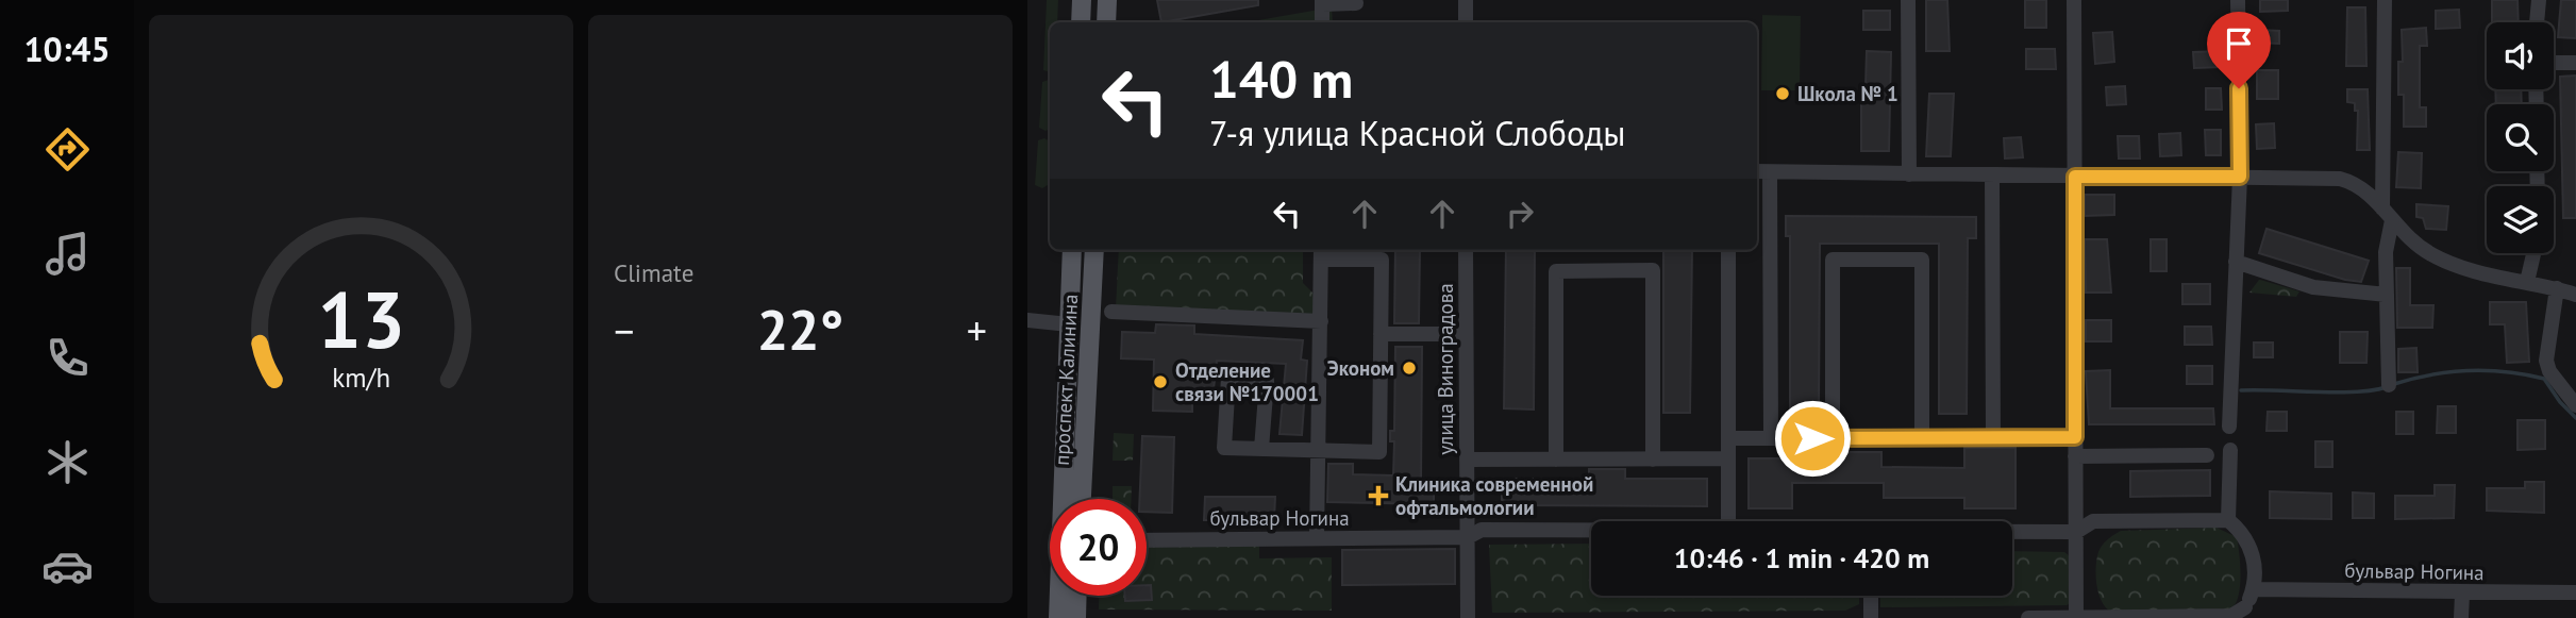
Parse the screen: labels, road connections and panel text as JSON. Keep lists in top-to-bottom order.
{
  "streets": {
    "main road": ["проспект Калинина"],
    "street": ["улица Виноградова", "бульвар Ногина"]
  },
  "crossings": [
    ["улица Виноградова", "бульвар Ногина"]
  ],
  "places": {
    "other": ["Школа № 1", "Эконом", "Отделение связи №170001"],
    "health": ["Клиника современной офтальмологии"]
  },
  "page": {
    "tabs": "10:45",
    "tile": "Climate",
    "turn": ["140 m", "7-я улица Красной Слободы"],
    "heat": ["−", "22°", "+"],
    "limit": "20",
    "trip": "10:46 · 1 min · 420 m",
    "gauge": ["13", "km/h"]
  }
}
